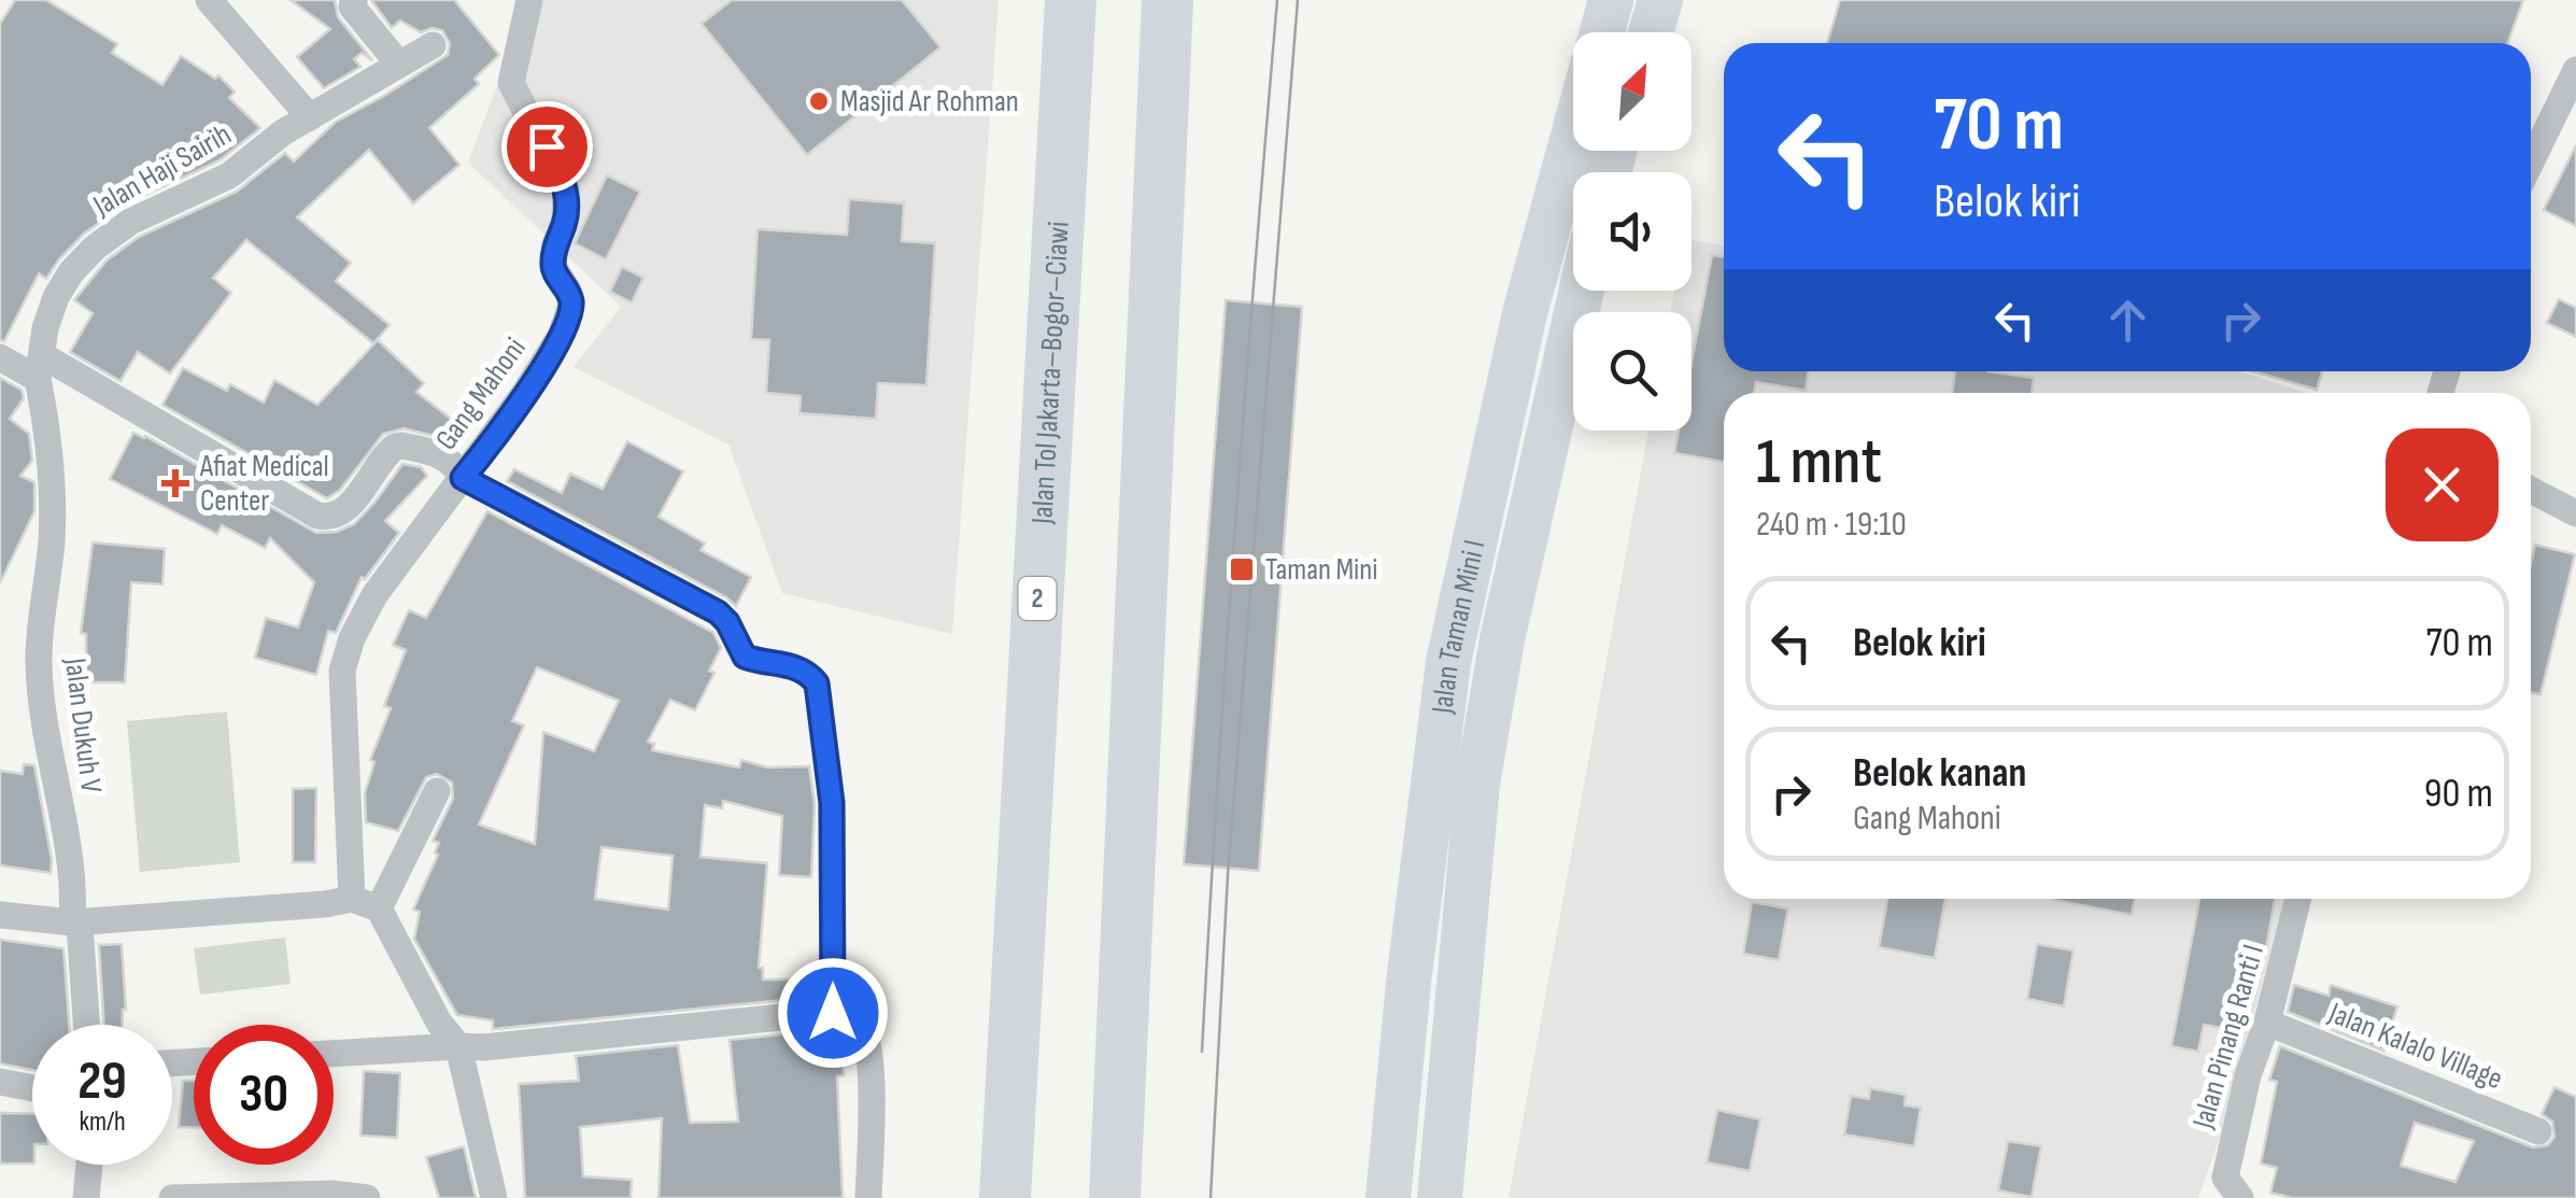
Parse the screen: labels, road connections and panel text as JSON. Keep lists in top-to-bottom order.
{
  "streets": {
    "highway": ["Jalan Tol Jakarta–Bogor–Ciawi", "2"],
    "main road": ["Jalan Taman Mini I"],
    "street": [
      "Jalan Haji Sairih",
      "Gang Mahoni",
      "Jalan Dukuh V",
      "Jalan Pinang Ranti I",
      "Jalan Kalalo Village"
    ]
  },
  "crossings": [
    ["Jalan Haji Sairih", "Gang Mahoni"],
    ["Jalan Haji Sairih", "Jalan Dukuh V"],
    ["Gang Mahoni", "Jalan Dukuh V"],
    ["Jalan Pinang Ranti I", "Jalan Kalalo Village"]
  ],
  "places": {
    "other": ["Masjid Ar Rohman"],
    "health": ["Afiat Medical Center"],
    "transit": ["Taman Mini"]
  },
  "north": "top right",
  "page": {
    "turn": ["70 m", "Belok kiri"],
    "heading": ["1 mnt", "240 m · 19:10"],
    "list": [
      {
        "name": "Belok kiri",
        "value": "70 m"
      },
      {
        "name": "Belok kanan",
        "note": "Gang Mahoni",
        "value": "90 m"
      }
    ],
    "speed": "29 km/h",
    "limit": "30"
  }
}
